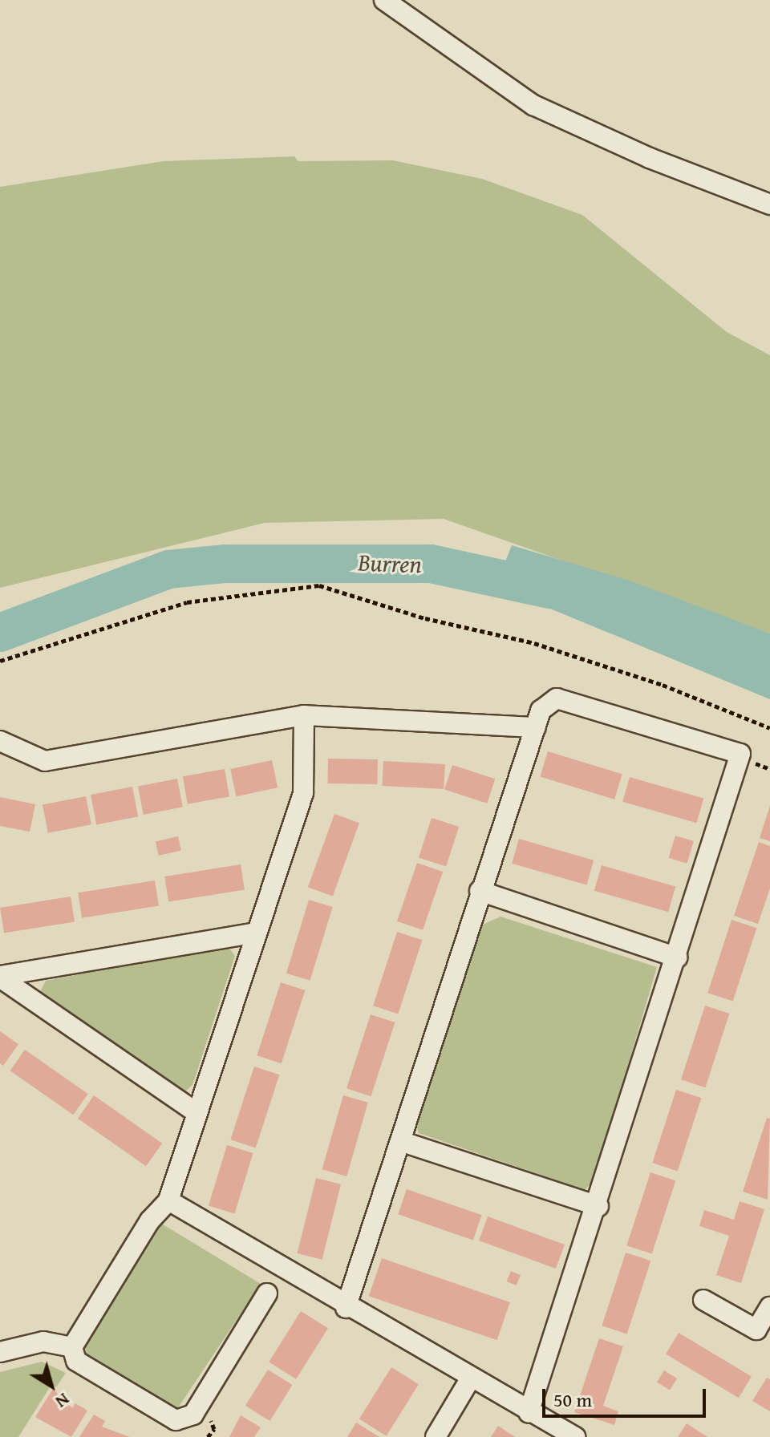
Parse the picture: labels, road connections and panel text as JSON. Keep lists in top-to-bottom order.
{
  "water": ["Burren"],
  "scale_bar": "50 m",
  "north": "bottom right"
}
